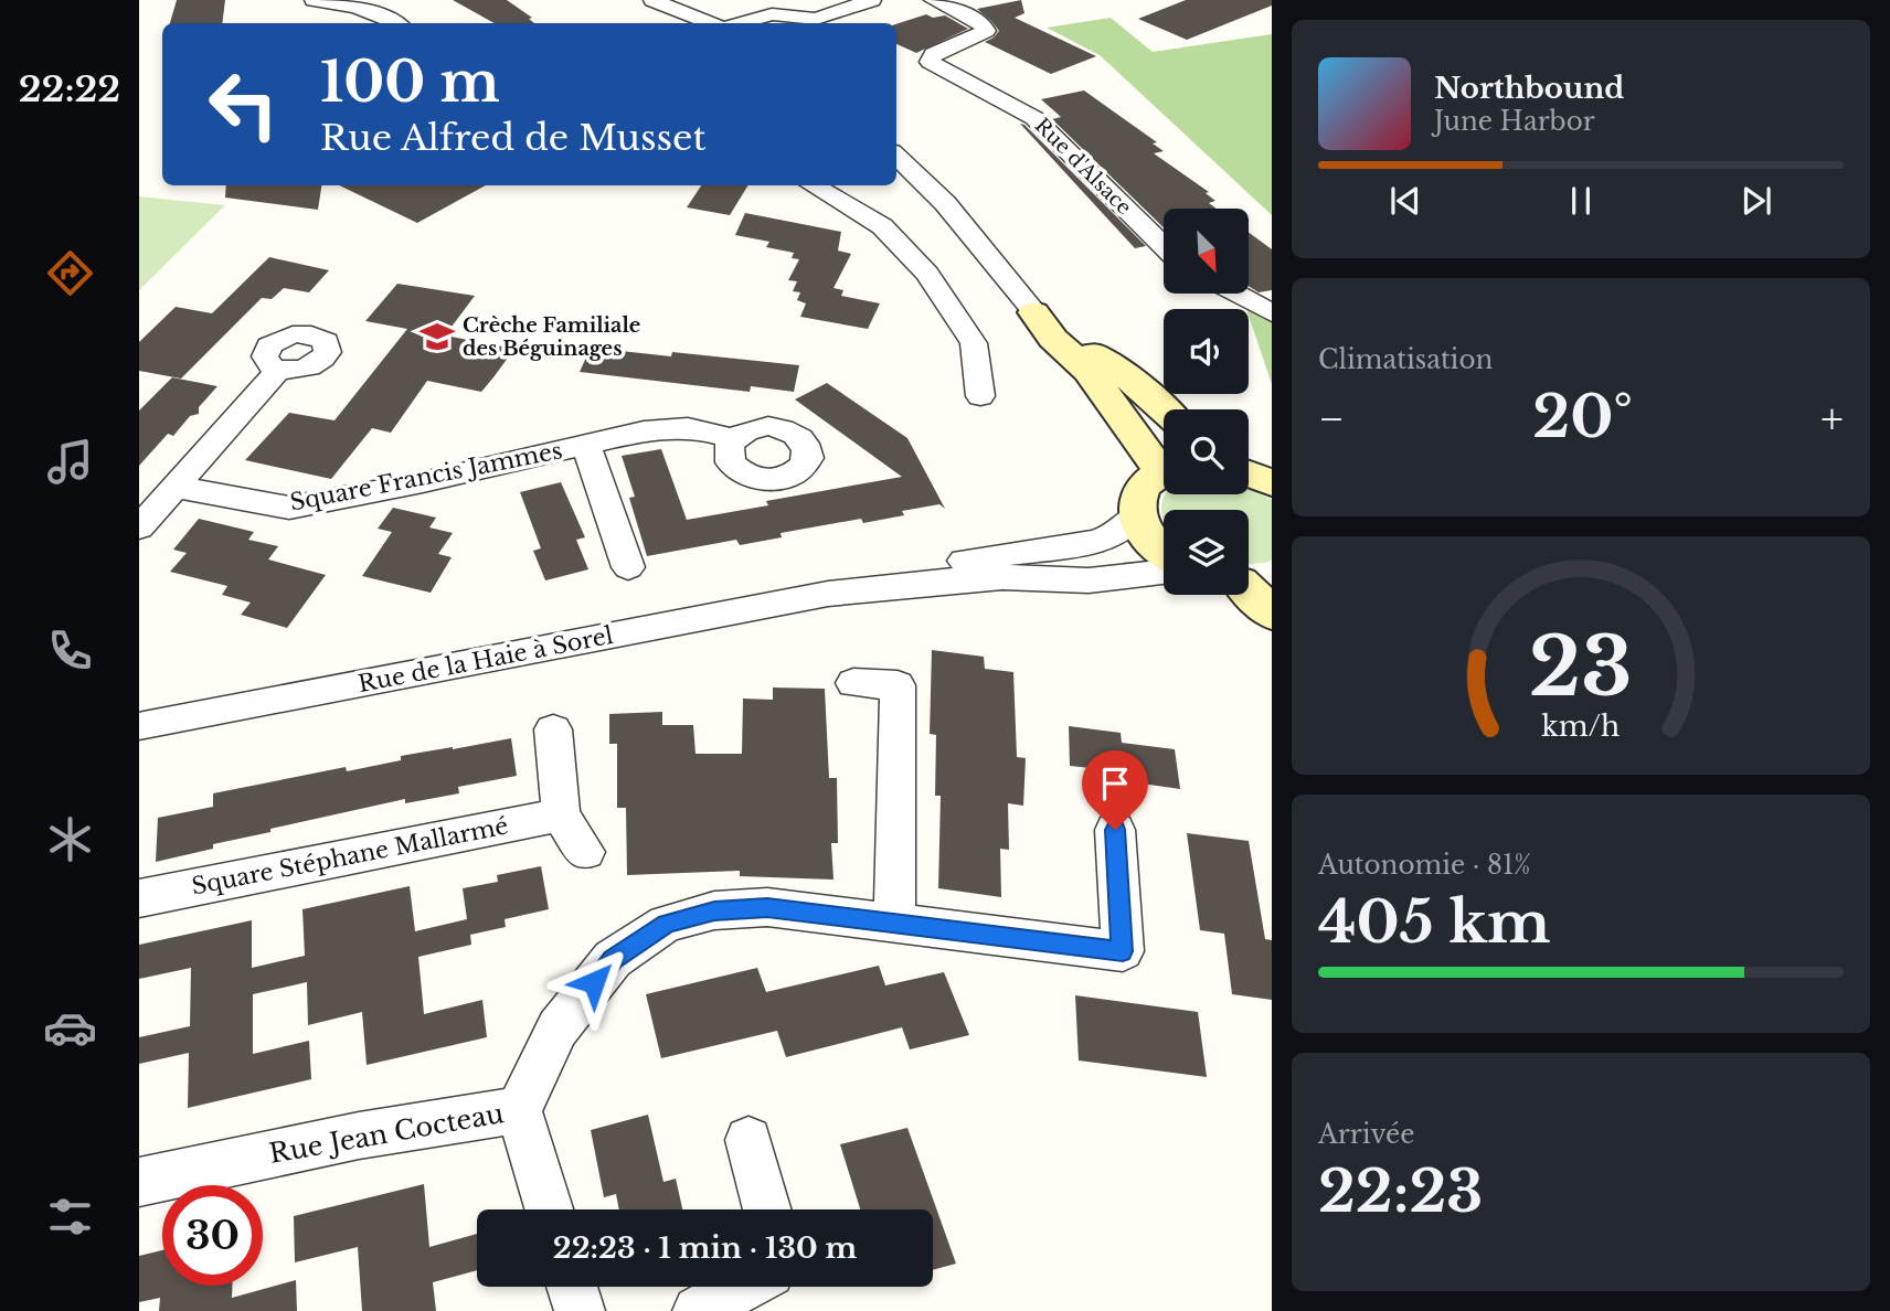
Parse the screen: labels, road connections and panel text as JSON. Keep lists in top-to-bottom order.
{
  "streets": {
    "street": [
      "Rue d'Alsace",
      "Square Francis Jammes",
      "Rue de la Haie à Sorel",
      "Square Stéphane Mallarmé",
      "Rue Jean Cocteau"
    ]
  },
  "places": {
    "school or university": ["Crèche Familiale des Béguinages"]
  },
  "north": "bottom right",
  "page": {
    "tabs": "22:22",
    "turn": ["100 m", "Rue Alfred de Musset"],
    "song": ["Northbound", "June Harbor"],
    "tile": [
      "Climatisation",
      ["Autonomie · 81%", "405 km"],
      ["Arrivée", "22:23"]
    ],
    "heat": ["−", "20°", "+"],
    "limit": "30",
    "trip": "22:23 · 1 min · 130 m",
    "gauge": ["23", "km/h"]
  }
}
